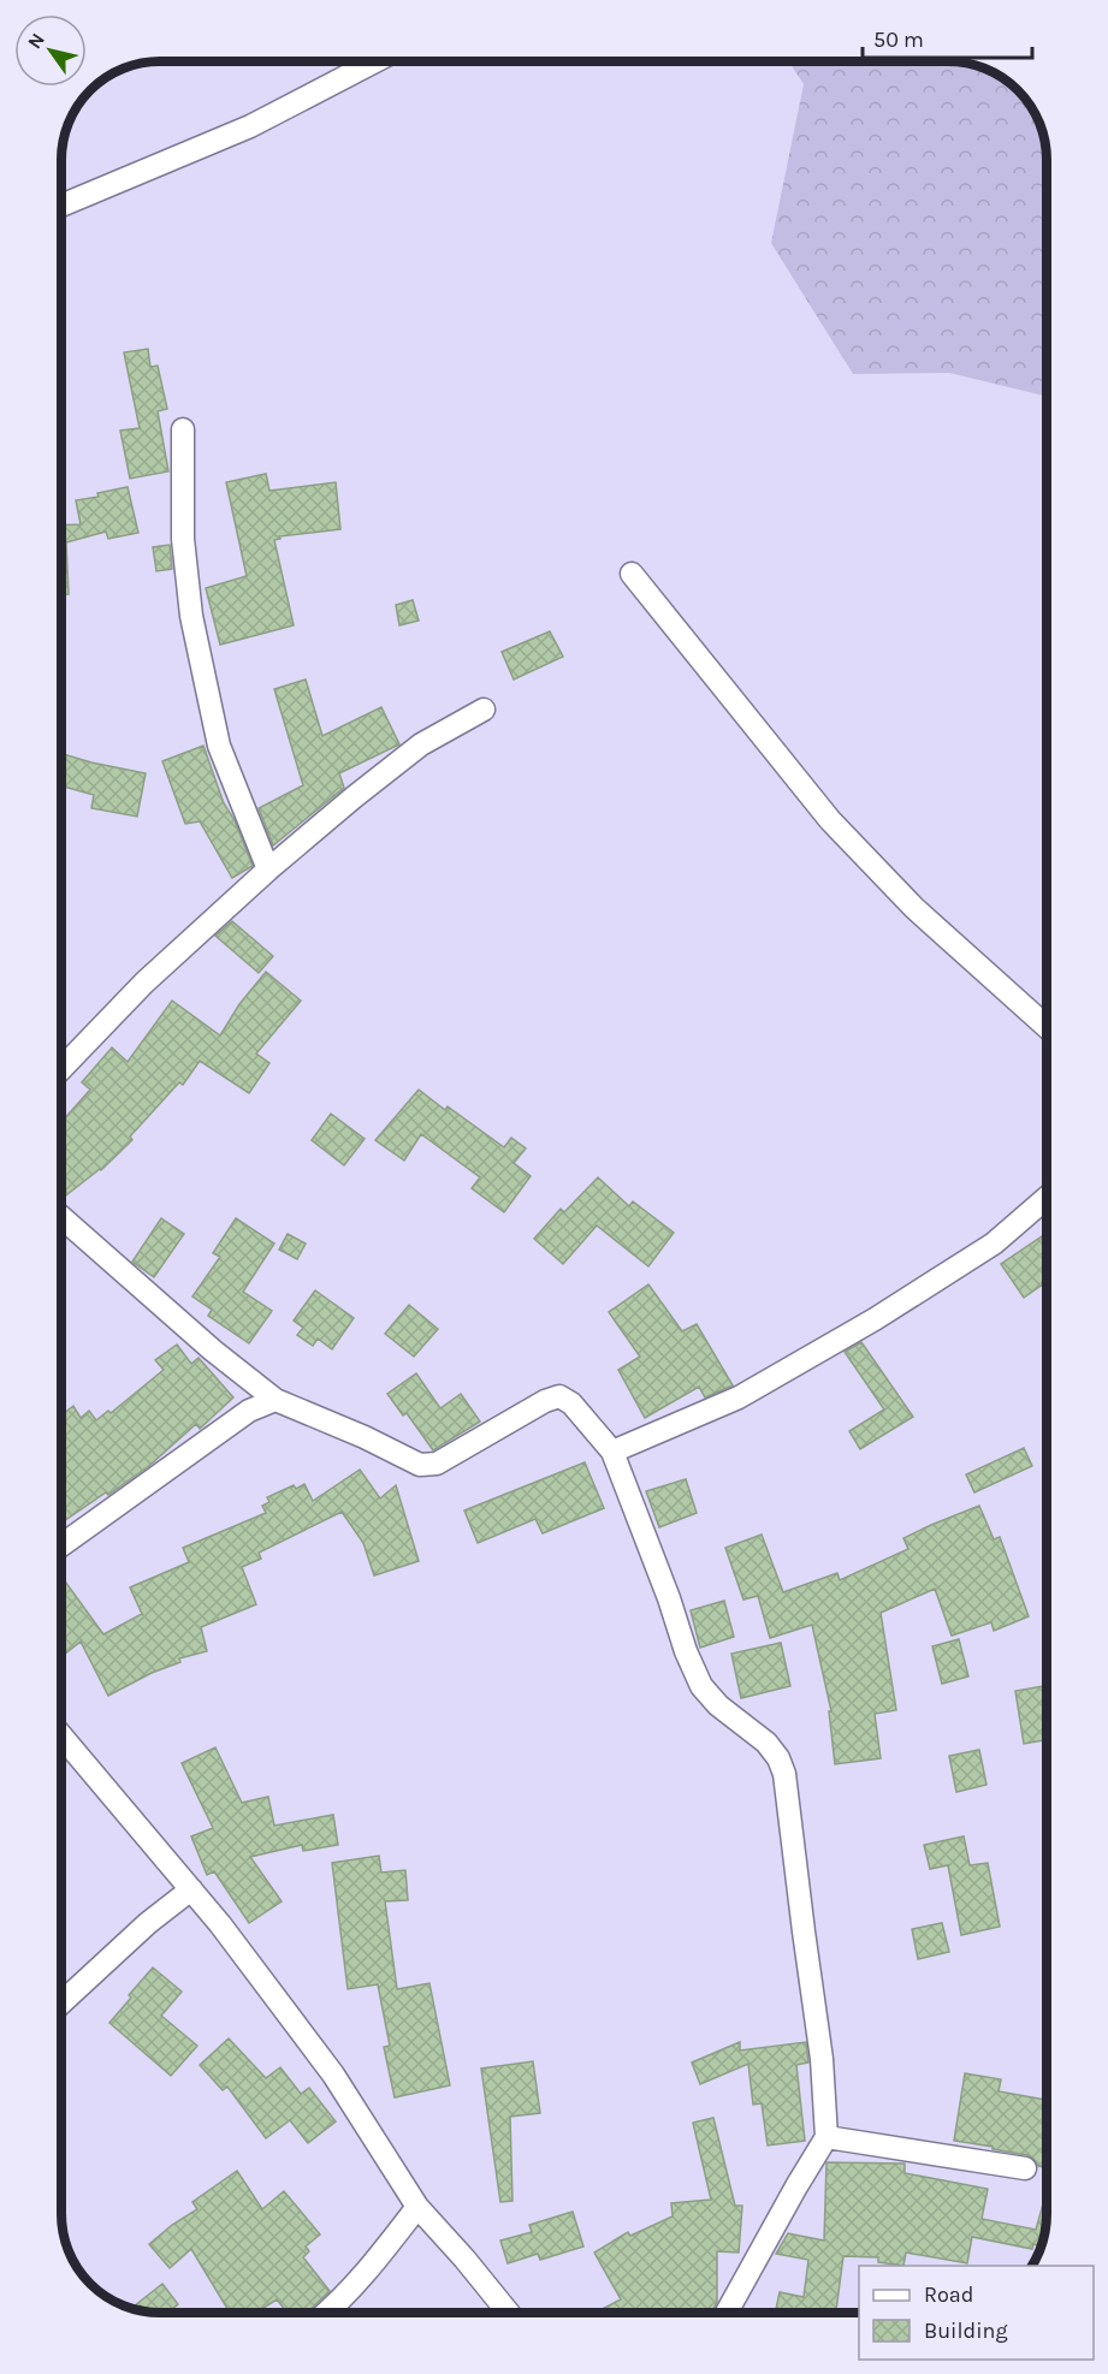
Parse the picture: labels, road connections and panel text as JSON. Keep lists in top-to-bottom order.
{
  "legend": ["Road", "Building"],
  "scale_bar": "50 m",
  "north": "top left"
}
